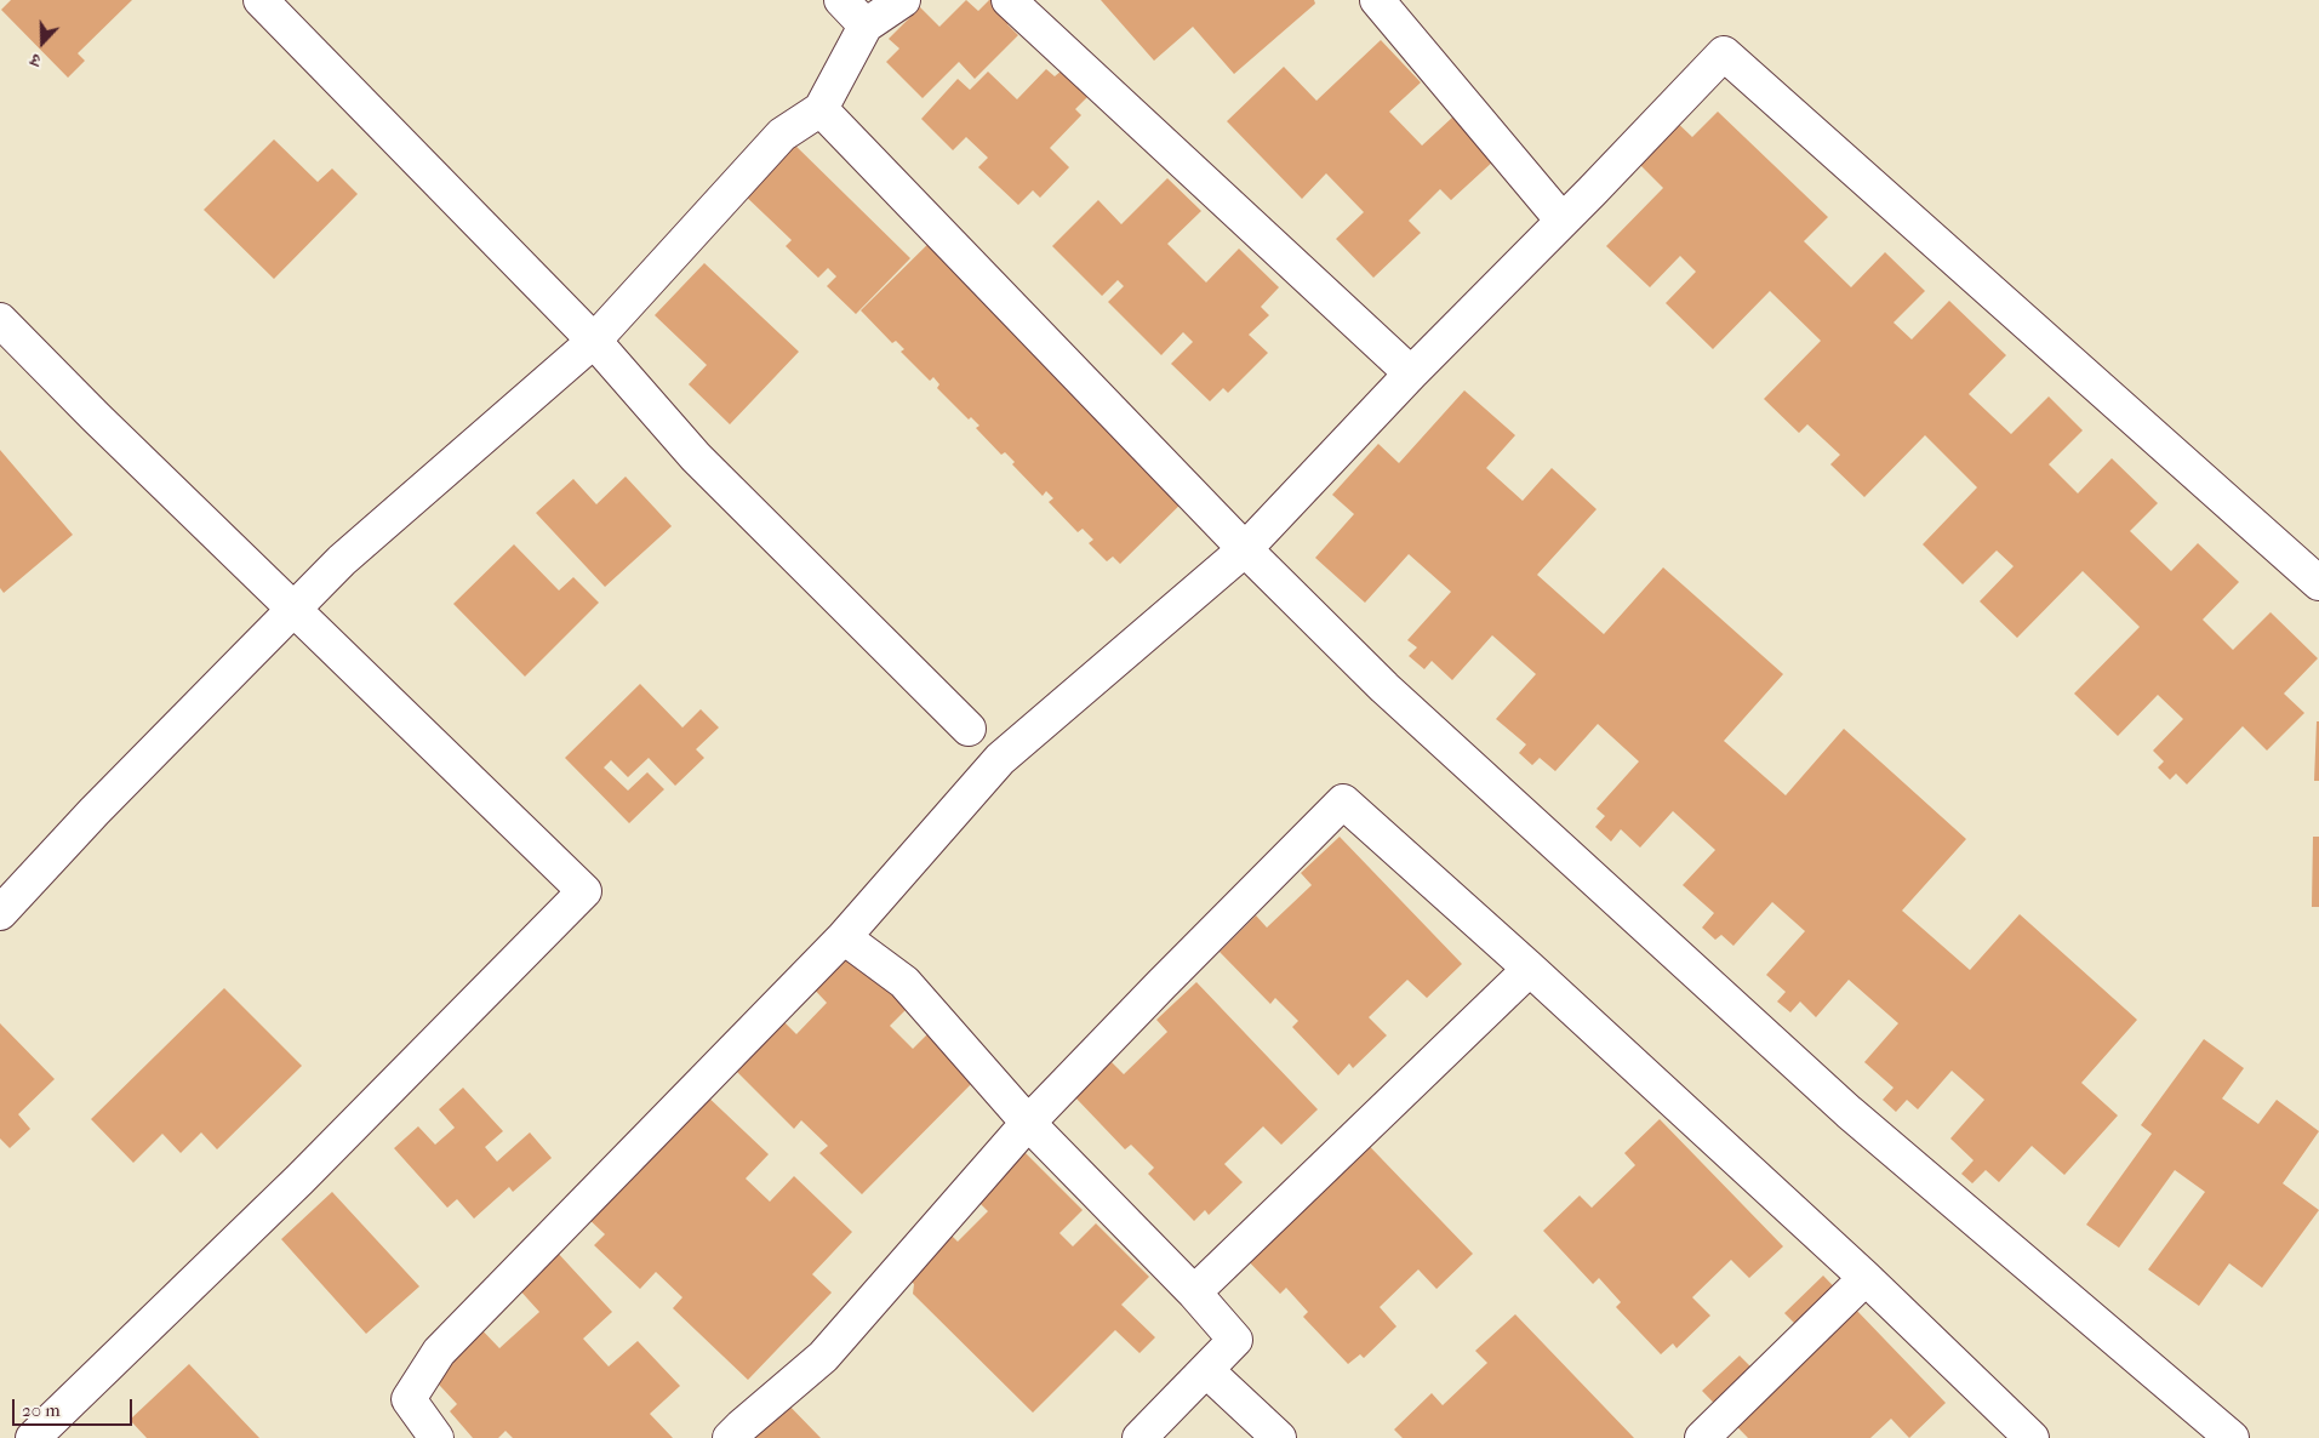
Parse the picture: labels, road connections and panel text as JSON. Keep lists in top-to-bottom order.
{
  "scale_bar": "20 m",
  "north": "bottom"
}
